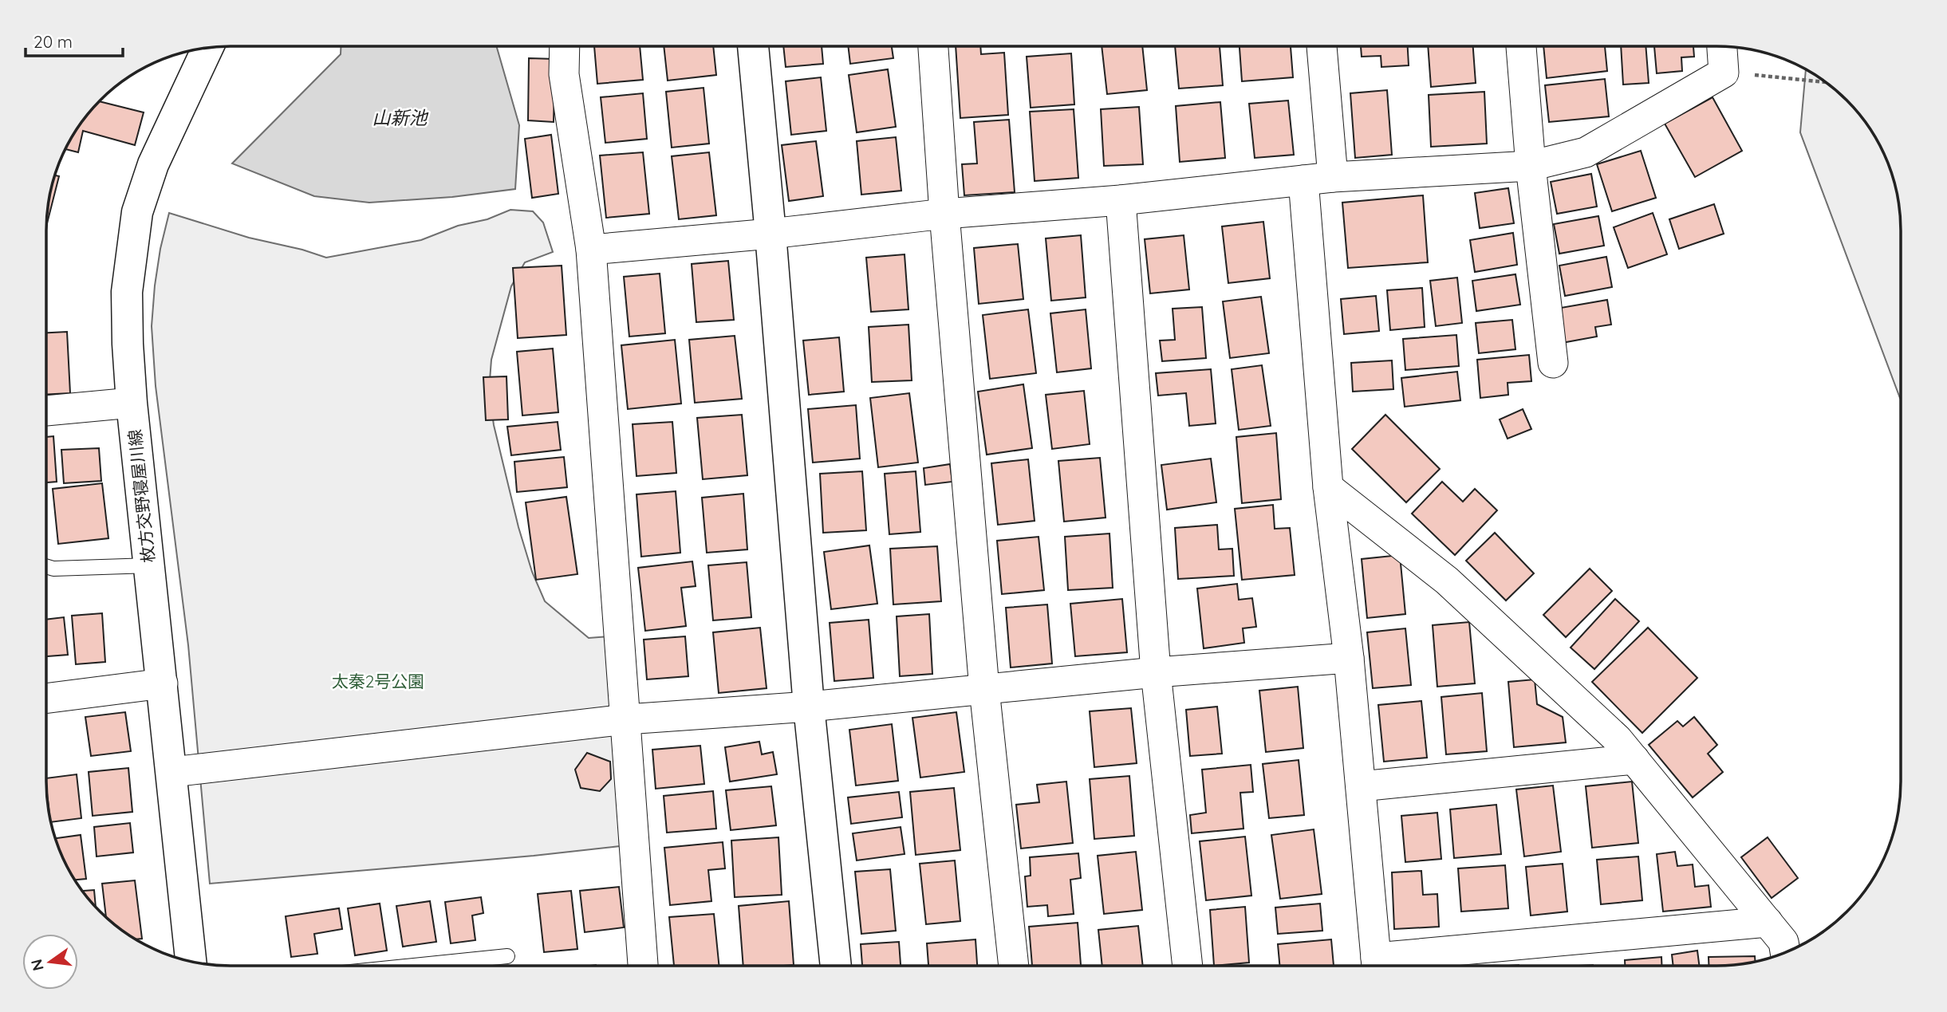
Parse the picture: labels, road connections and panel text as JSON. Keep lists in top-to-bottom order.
{
  "streets": {
    "main road": ["枚方交野寝屋川線"]
  },
  "water": ["山新池"],
  "parks": ["太秦2号公園"],
  "scale_bar": "20 m",
  "north": "left"
}
